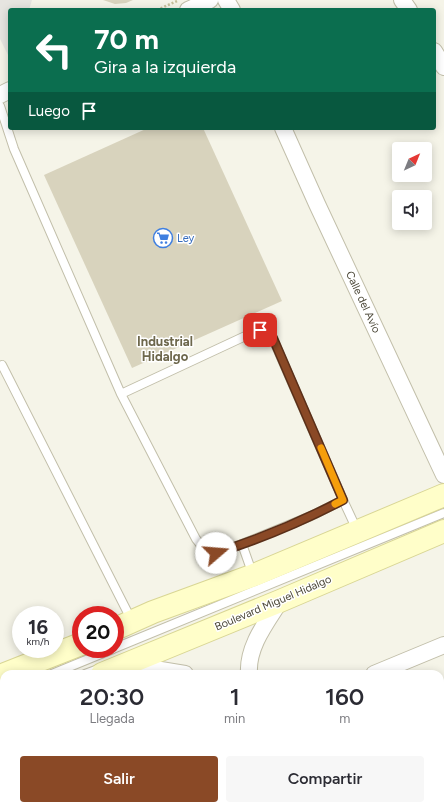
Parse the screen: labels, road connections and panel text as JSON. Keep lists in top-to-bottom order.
{
  "streets": {
    "main road": ["Boulevard Miguel Hidalgo"],
    "street": ["Calle del Avío"]
  },
  "districts": ["Industrial Hidalgo"],
  "places": {
    "supermarket": ["Ley"]
  },
  "north": "top right",
  "page": {
    "turn": ["70 m", "Gira a la izquierda"],
    "then": "Luego",
    "speed": "16 km/h",
    "limit": "20",
    "eta": [
      "20:30",
      "Llegada",
      "1",
      "min",
      "160",
      "m"
    ],
    "buttons": ["Salir", "Compartir"]
  }
}
